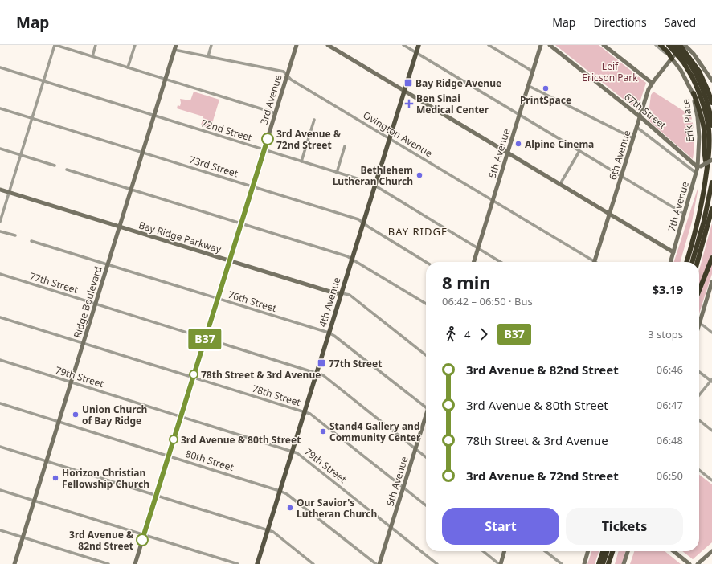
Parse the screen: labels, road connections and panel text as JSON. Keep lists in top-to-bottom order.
{
  "streets": {
    "main road": ["4th Avenue"],
    "street": [
      "3rd Avenue",
      "67th Street",
      "Erik Place",
      "72nd Street",
      "Ovington Avenue",
      "5th Avenue",
      "6th Avenue",
      "73rd Street",
      "7th Avenue",
      "Bay Ridge Parkway",
      "77th Street",
      "76th Street",
      "Ridge Boulevard",
      "79th Street",
      "78th Street",
      "80th Street"
    ]
  },
  "crossings": [
    ["3rd Avenue", "72nd Street"],
    ["3rd Avenue", "Ovington Avenue"],
    ["3rd Avenue", "73rd Street"],
    ["3rd Avenue", "Bay Ridge Parkway"],
    ["3rd Avenue", "77th Street"],
    ["3rd Avenue", "76th Street"],
    ["3rd Avenue", "79th Street"],
    ["3rd Avenue", "78th Street"],
    ["3rd Avenue", "80th Street"],
    ["67th Street", "Erik Place"],
    ["67th Street", "6th Avenue"],
    ["67th Street", "7th Avenue"],
    ["Erik Place", "6th Avenue"],
    ["Erik Place", "7th Avenue"],
    ["72nd Street", "5th Avenue"],
    ["72nd Street", "Ridge Boulevard"],
    ["72nd Street", "4th Avenue"],
    ["Ovington Avenue", "5th Avenue"],
    ["Ovington Avenue", "Ridge Boulevard"],
    ["Ovington Avenue", "4th Avenue"],
    ["5th Avenue", "77th Street"],
    ["5th Avenue", "79th Street"],
    ["5th Avenue", "78th Street"],
    ["73rd Street", "Ridge Boulevard"],
    ["73rd Street", "4th Avenue"],
    ["Bay Ridge Parkway", "Ridge Boulevard"],
    ["Bay Ridge Parkway", "4th Avenue"],
    ["77th Street", "Ridge Boulevard"],
    ["77th Street", "4th Avenue"],
    ["76th Street", "Ridge Boulevard"],
    ["76th Street", "4th Avenue"],
    ["Ridge Boulevard", "79th Street"],
    ["Ridge Boulevard", "78th Street"],
    ["Ridge Boulevard", "80th Street"],
    ["4th Avenue", "79th Street"],
    ["4th Avenue", "78th Street"],
    ["4th Avenue", "80th Street"]
  ],
  "districts": ["BAY RIDGE"],
  "parks": ["Leif Ericson Park"],
  "places": {
    "transit": ["Bay Ridge Avenue", "77th Street"],
    "other": [
      "PrintSpace",
      "3rd Avenue & 72nd Street",
      "Alpine Cinema",
      "Bethlehem Lutheran Church",
      "78th Street & 3rd Avenue",
      "Union Church of Bay Ridge",
      "Stand4 Gallery and Community Center",
      "3rd Avenue & 80th Street",
      "Horizon Christian Fellowship Church",
      "Our Savior's Lutheran Church",
      "3rd Avenue & 82nd Street"
    ],
    "health": ["Ben Sinai Medical Center"]
  },
  "lines": ["bus line B37"],
  "page": {
    "header": "Map",
    "nav": ["Map", "Directions", "Saved"],
    "on_map": "B37",
    "heading": ["8 min", "06:42 – 06:50 · Bus", "$3.19"],
    "legs": ["4", "B37", "3 stops"],
    "list": [
      {
        "name": "3rd Avenue & 82nd Street",
        "value": "06:46"
      },
      {
        "name": "3rd Avenue & 80th Street",
        "value": "06:47"
      },
      {
        "name": "78th Street & 3rd Avenue",
        "value": "06:48"
      },
      {
        "name": "3rd Avenue & 72nd Street",
        "value": "06:50"
      }
    ],
    "buttons": ["Start", "Tickets"]
  }
}
